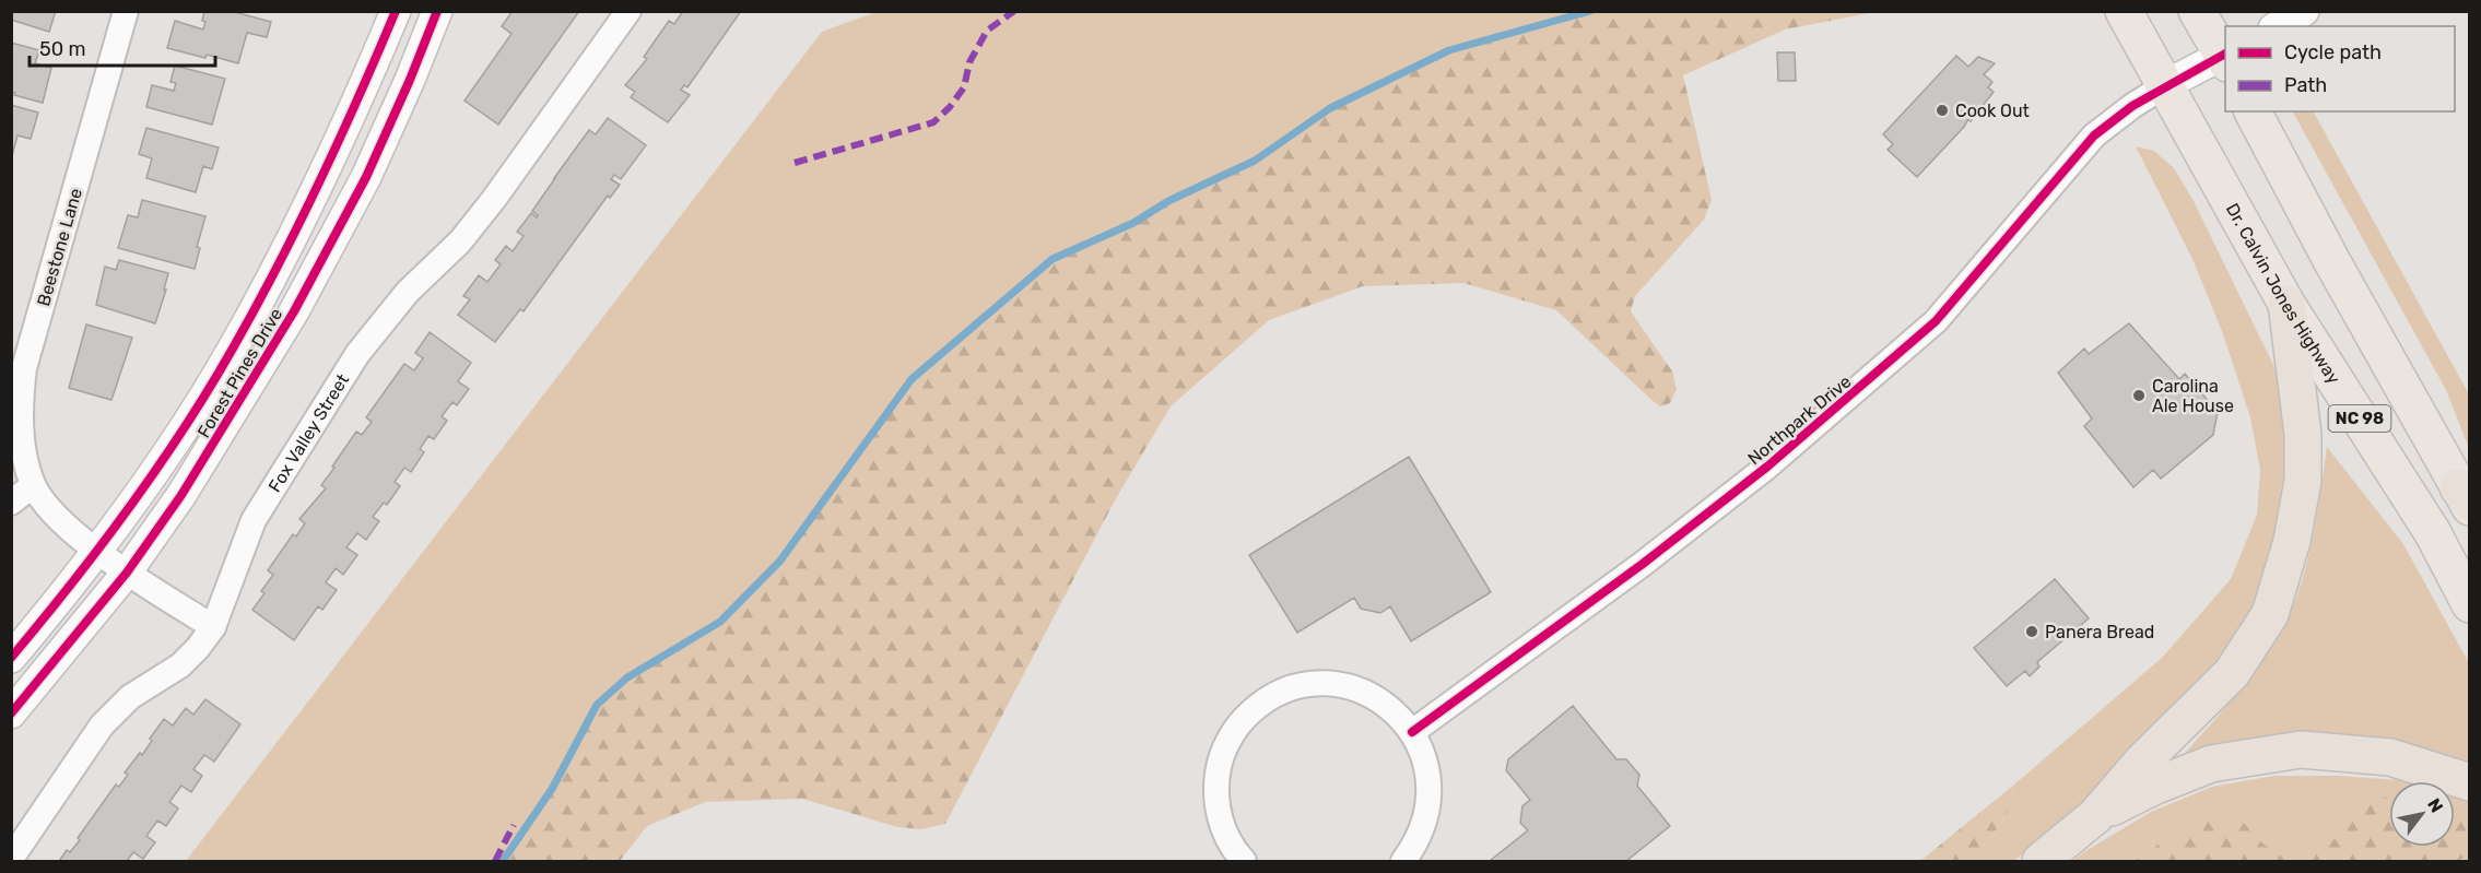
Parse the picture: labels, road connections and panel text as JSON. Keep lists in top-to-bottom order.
{
  "streets": {
    "highway": ["Dr. Calvin Jones Highway", "NC 98"],
    "street": [
      "Beestone Lane",
      "Forest Pines Drive",
      "Northpark Drive",
      "Fox Valley Street"
    ]
  },
  "crossings": [
    ["Beestone Lane", "Forest Pines Drive"],
    ["Beestone Lane", "Fox Valley Street"],
    ["Dr. Calvin Jones Highway", "Northpark Drive"]
  ],
  "places": ["Cook Out", "Carolina Ale House", "Panera Bread"],
  "legend": ["Cycle path", "Path"],
  "scale_bar": "50 m",
  "north": "top right"
}
